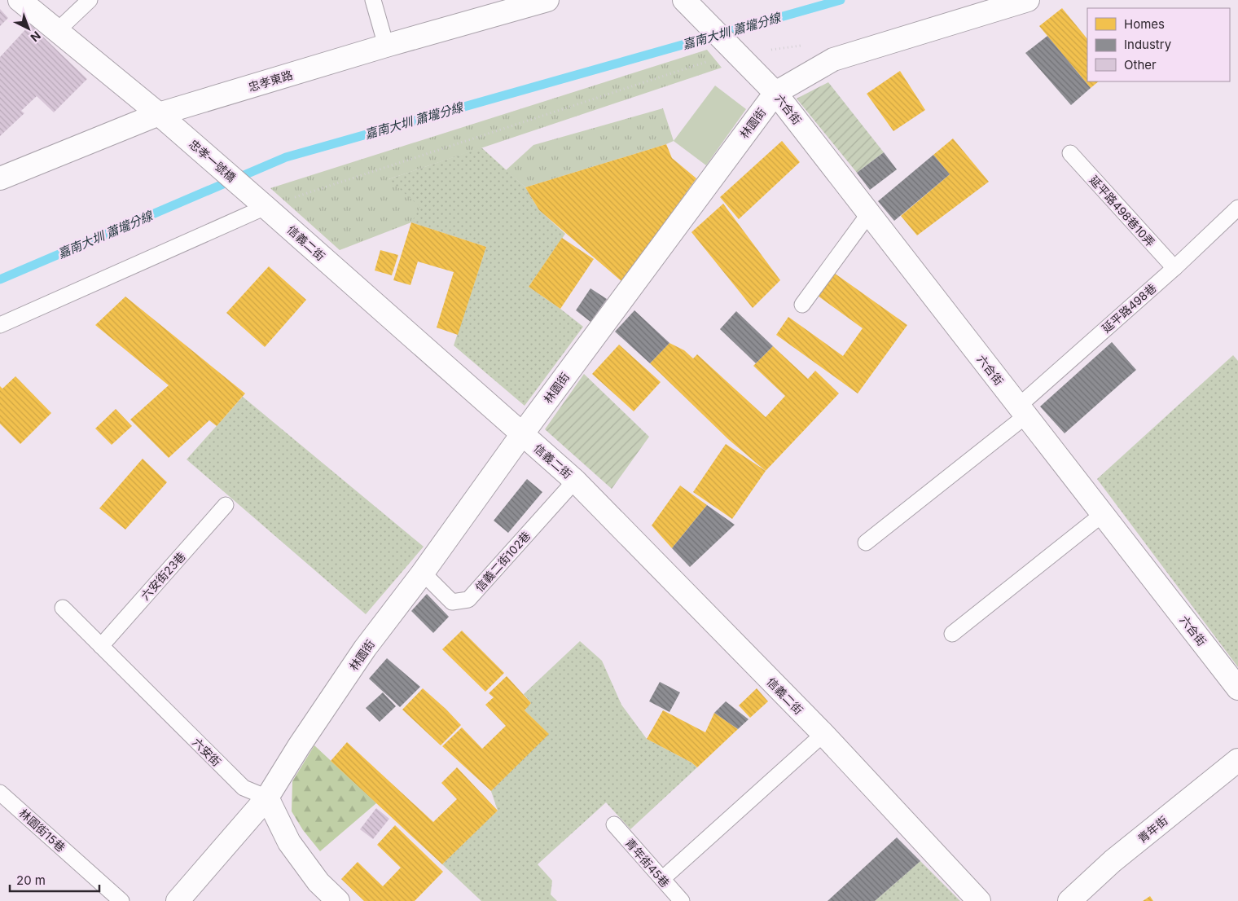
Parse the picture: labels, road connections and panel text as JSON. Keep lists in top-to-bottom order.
{
  "streets": {
    "street": [
      "忠孝東路",
      "六合街",
      "林園街",
      "忠孝一號橋",
      "信義二街",
      "青年街"
    ],
    "lane": [
      "延平路498巷10弄",
      "延平路498巷",
      "信義二街102巷",
      "六安街23巷",
      "六安街",
      "林園街15巷",
      "青年街45巷"
    ]
  },
  "crossings": [
    ["忠孝東路", "忠孝一號橋"],
    ["六合街", "林園街"],
    ["六合街", "延平路498巷"],
    ["林園街", "信義二街"],
    ["林園街", "信義二街102巷"],
    ["林園街", "六安街"],
    ["忠孝一號橋", "信義二街"],
    ["延平路498巷10弄", "延平路498巷"],
    ["信義二街", "信義二街102巷"],
    ["六安街23巷", "六安街"]
  ],
  "water": ["嘉南大圳 蕭壠分線"],
  "legend": ["Homes", "Industry", "Other"],
  "scale_bar": "20 m",
  "north": "bottom right"
}
